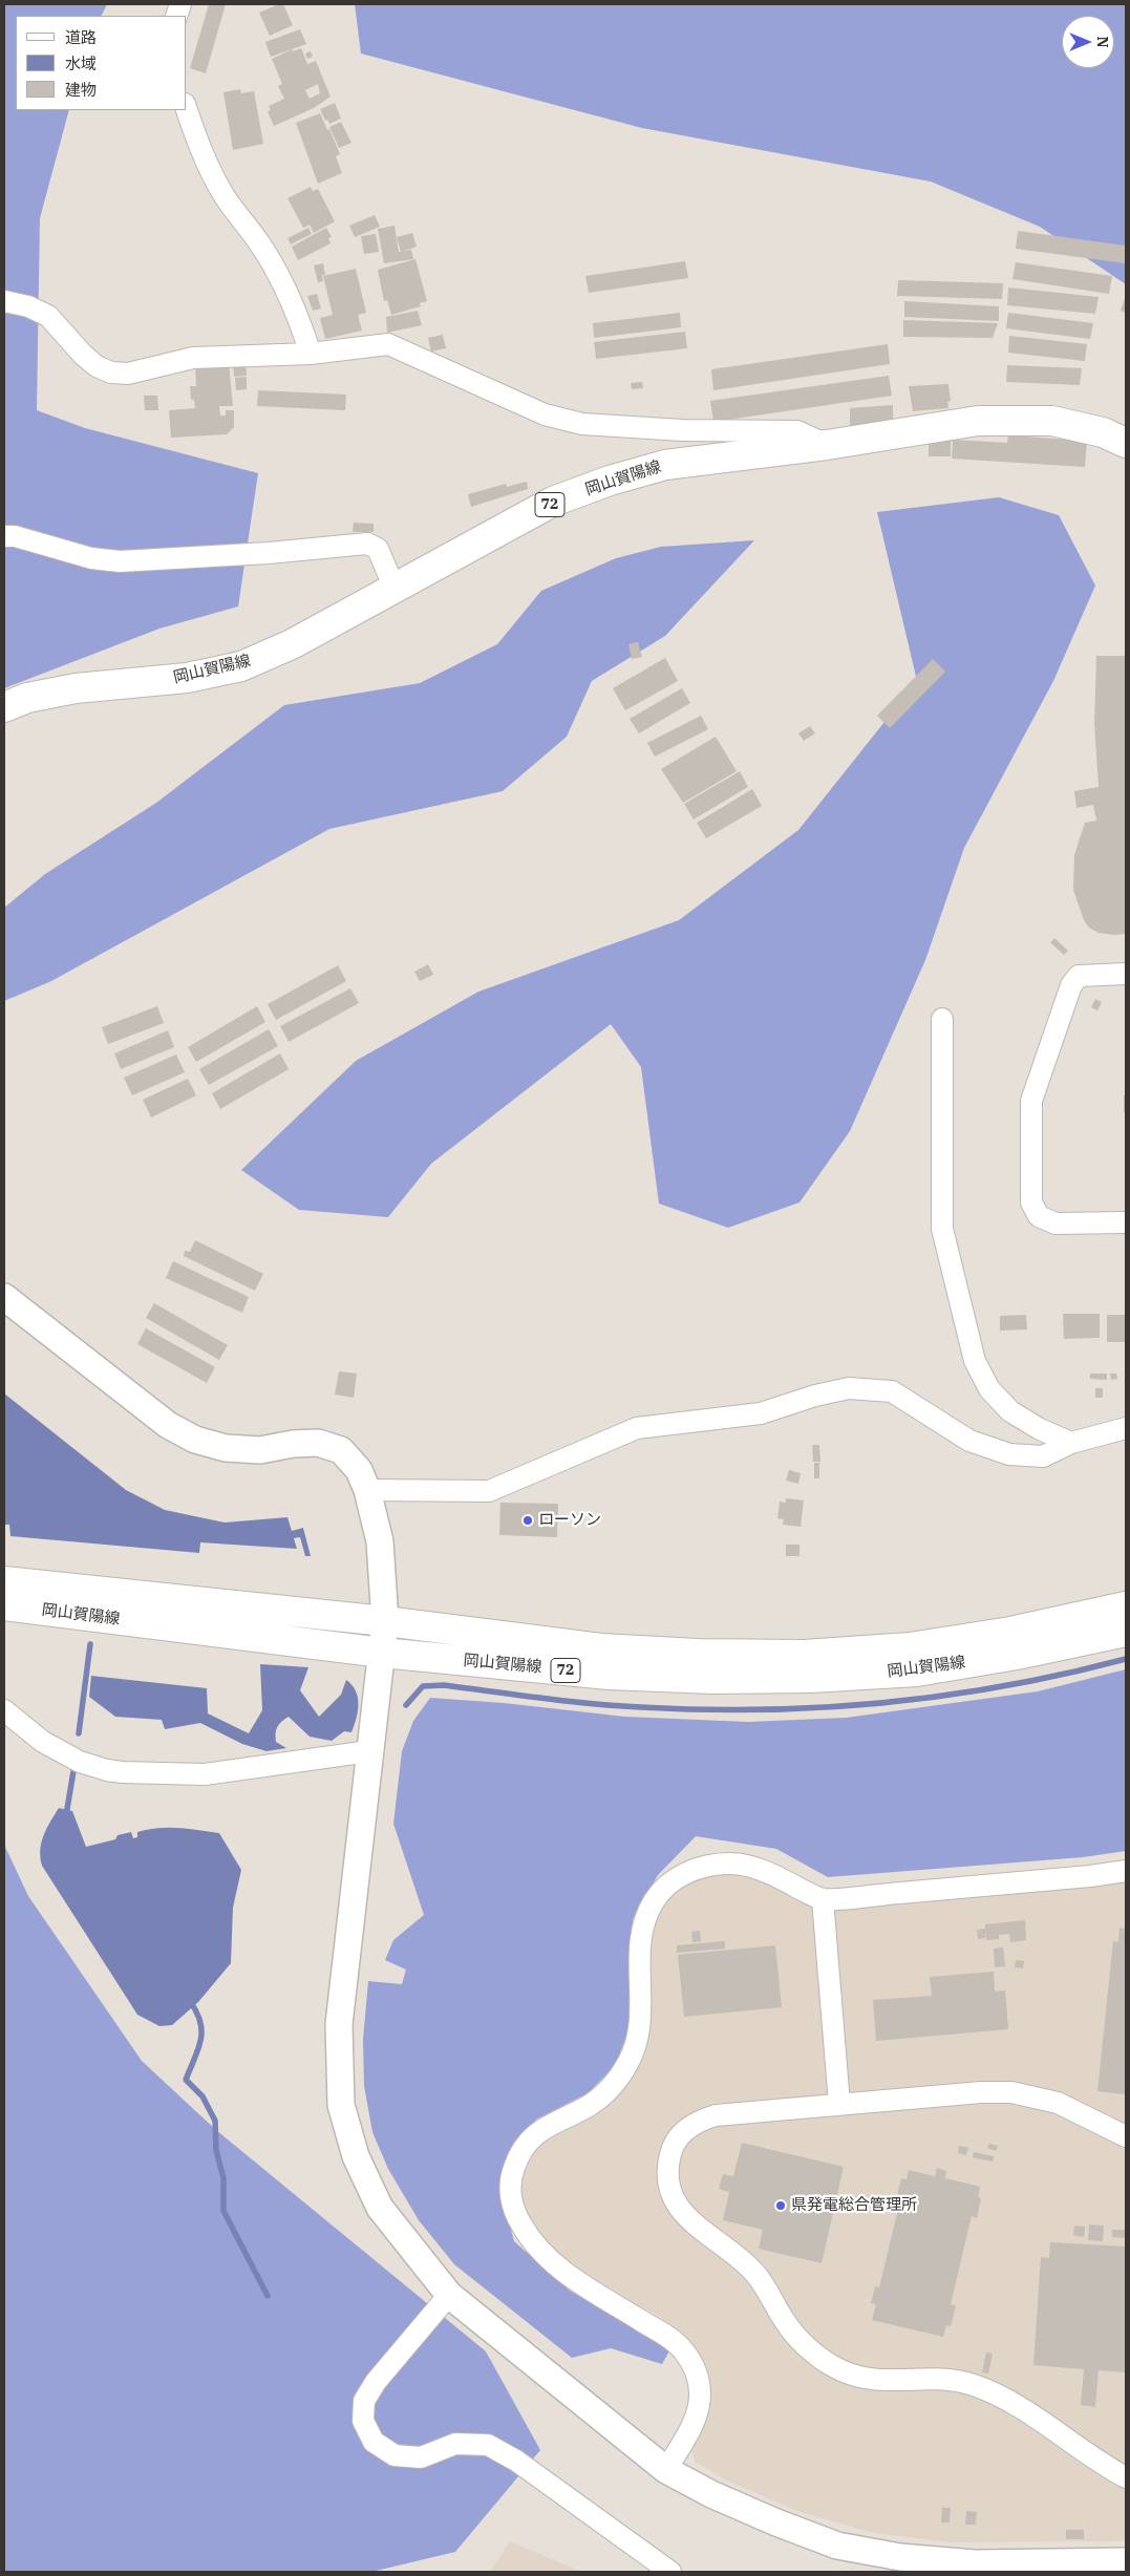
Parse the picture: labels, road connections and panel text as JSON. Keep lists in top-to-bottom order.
{
  "streets": {
    "main road": ["岡山賀陽線", "72"]
  },
  "places": ["ローソン", "県発電総合管理所"],
  "legend": ["道路", "水域", "建物"],
  "north": "right"
}
